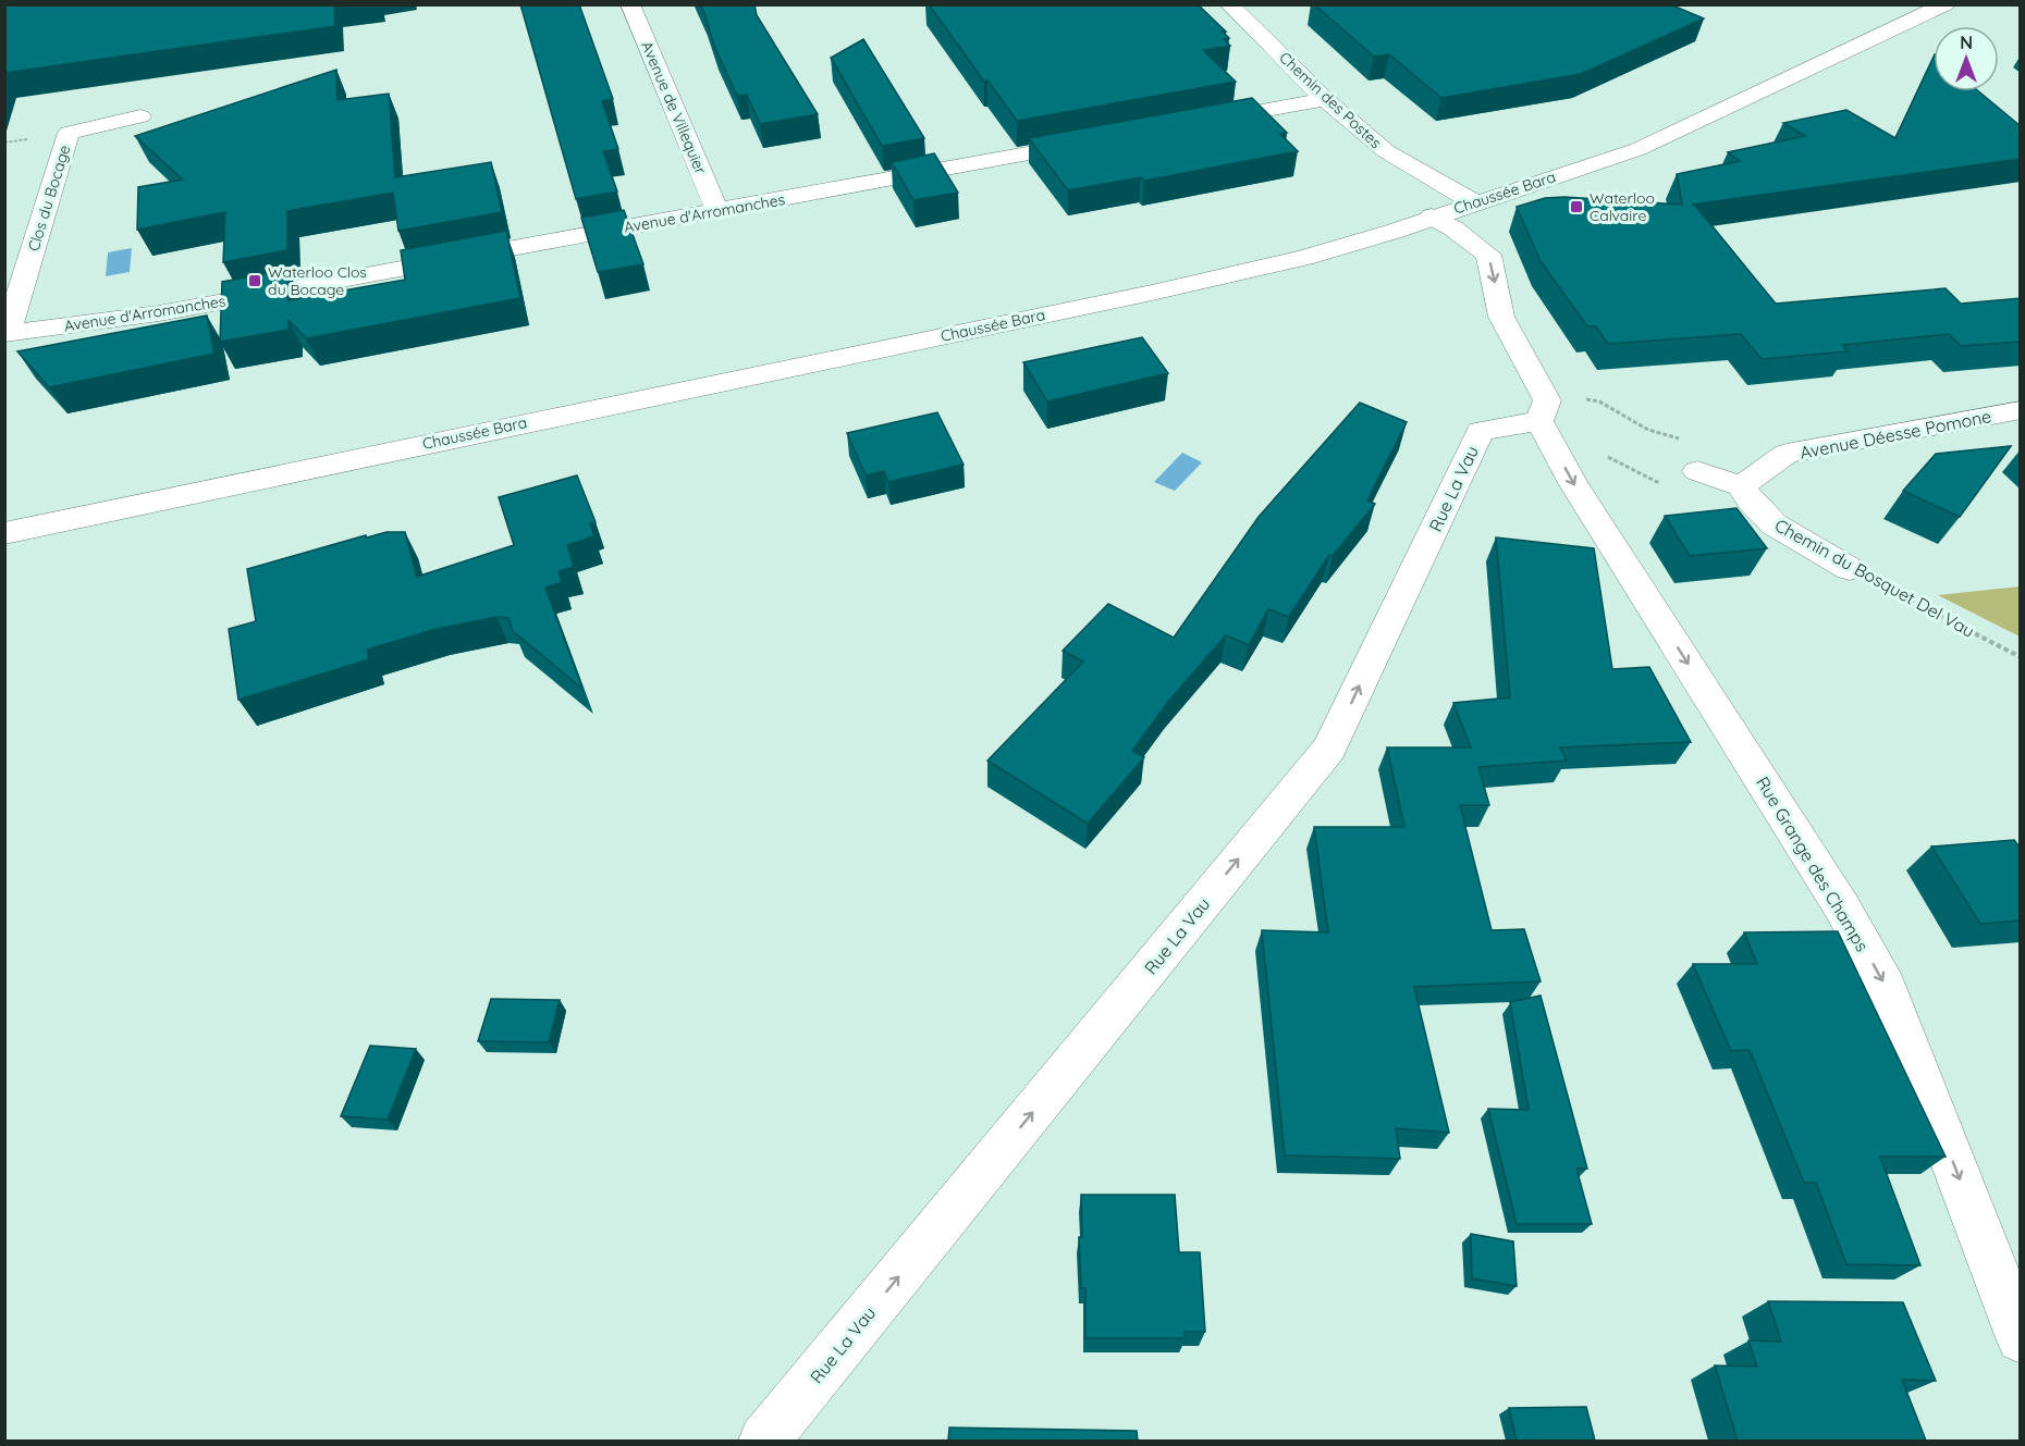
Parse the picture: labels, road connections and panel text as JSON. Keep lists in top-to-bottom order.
{
  "streets": {
    "street": [
      "Chemin des Postes",
      "Avenue de Villequier",
      "Chaussée Bara",
      "Clos du Bocage",
      "Avenue d'Arromanches",
      "Avenue Déesse Pomone",
      "Rue La Vau",
      "Chemin du Bosquet Del Vau",
      "Rue Grange des Champs"
    ]
  },
  "crossings": [
    ["Chemin des Postes", "Chaussée Bara"],
    ["Avenue de Villequier", "Avenue d'Arromanches"],
    ["Chaussée Bara", "Rue Grange des Champs"],
    ["Clos du Bocage", "Avenue d'Arromanches"],
    ["Avenue Déesse Pomone", "Chemin du Bosquet Del Vau"],
    ["Rue La Vau", "Rue Grange des Champs"]
  ],
  "one_way": ["Rue La Vau", "Rue Grange des Champs"],
  "places": {
    "transit": ["Waterloo Calvaire", "Waterloo Clos du Bocage"]
  },
  "north": "top"
}
